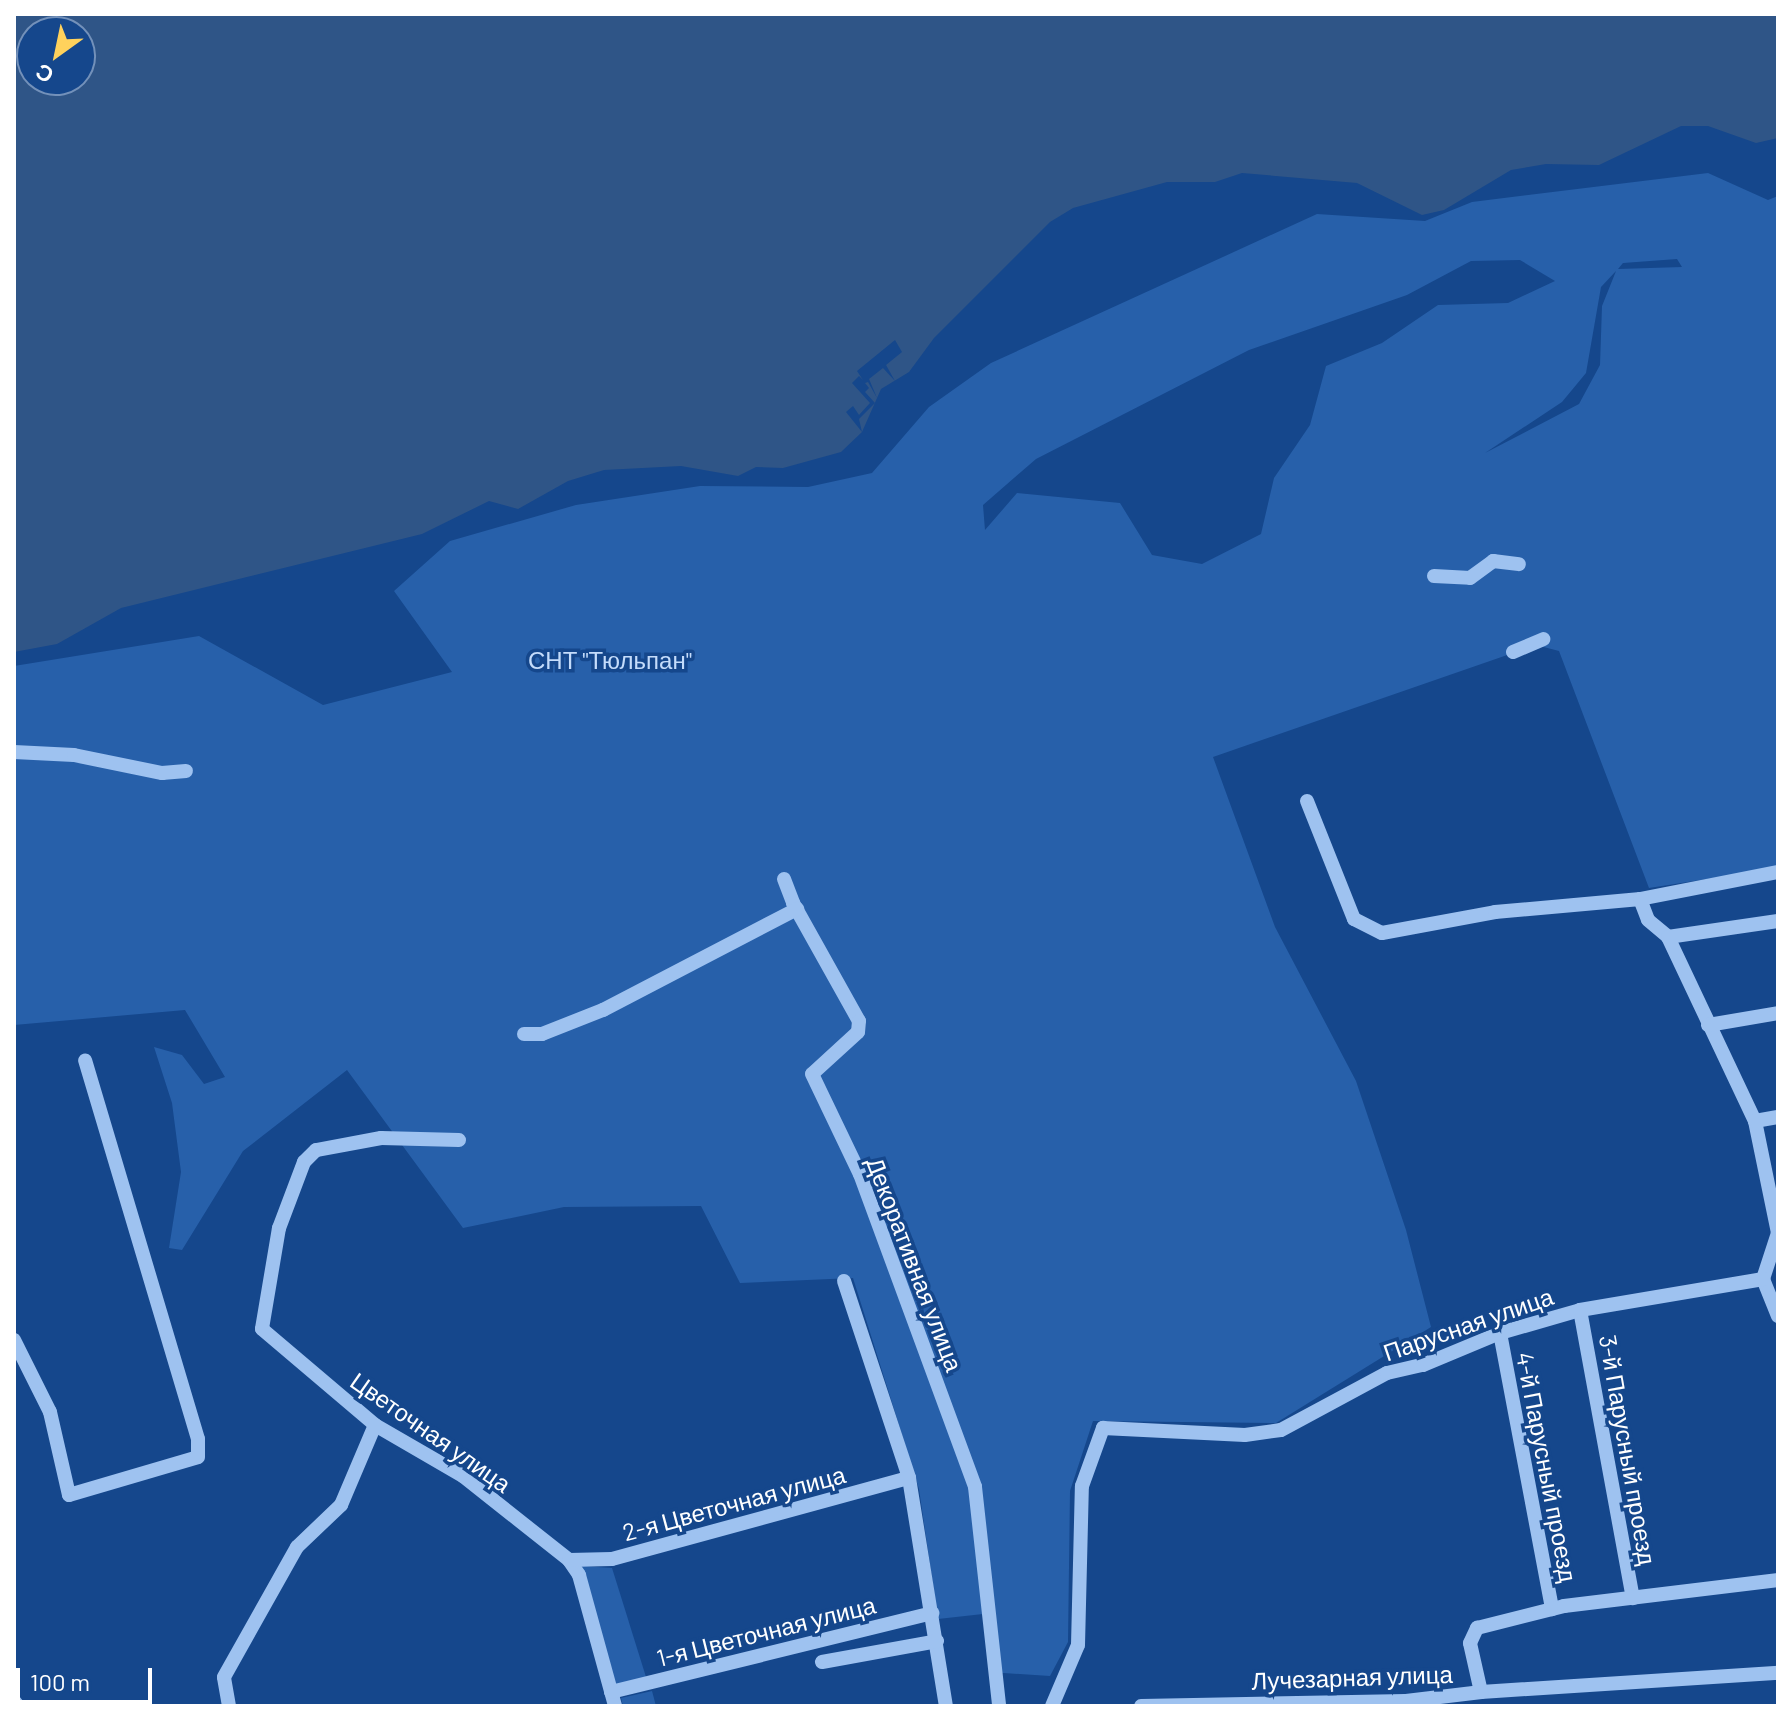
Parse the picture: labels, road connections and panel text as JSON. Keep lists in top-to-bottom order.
{
  "streets": {
    "street": [
      "Декоративная улица",
      "Парусная улица",
      "Цветочная улица",
      "3-й Парусный проезд",
      "4-й Парусный проезд",
      "2-я Цветочная улица",
      "1-я Цветочная улица",
      "Лучезарная улица"
    ]
  },
  "crossings": [
    ["Парусная улица", "3-й Парусный проезд"],
    ["Парусная улица", "4-й Парусный проезд"],
    ["Цветочная улица", "2-я Цветочная улица"],
    ["Цветочная улица", "1-я Цветочная улица"],
    ["3-й Парусный проезд", "Лучезарная улица"],
    ["4-й Парусный проезд", "Лучезарная улица"]
  ],
  "parks": ["СНТ \"Тюльпан\""],
  "scale_bar": "100 m",
  "north": "bottom left"
}
